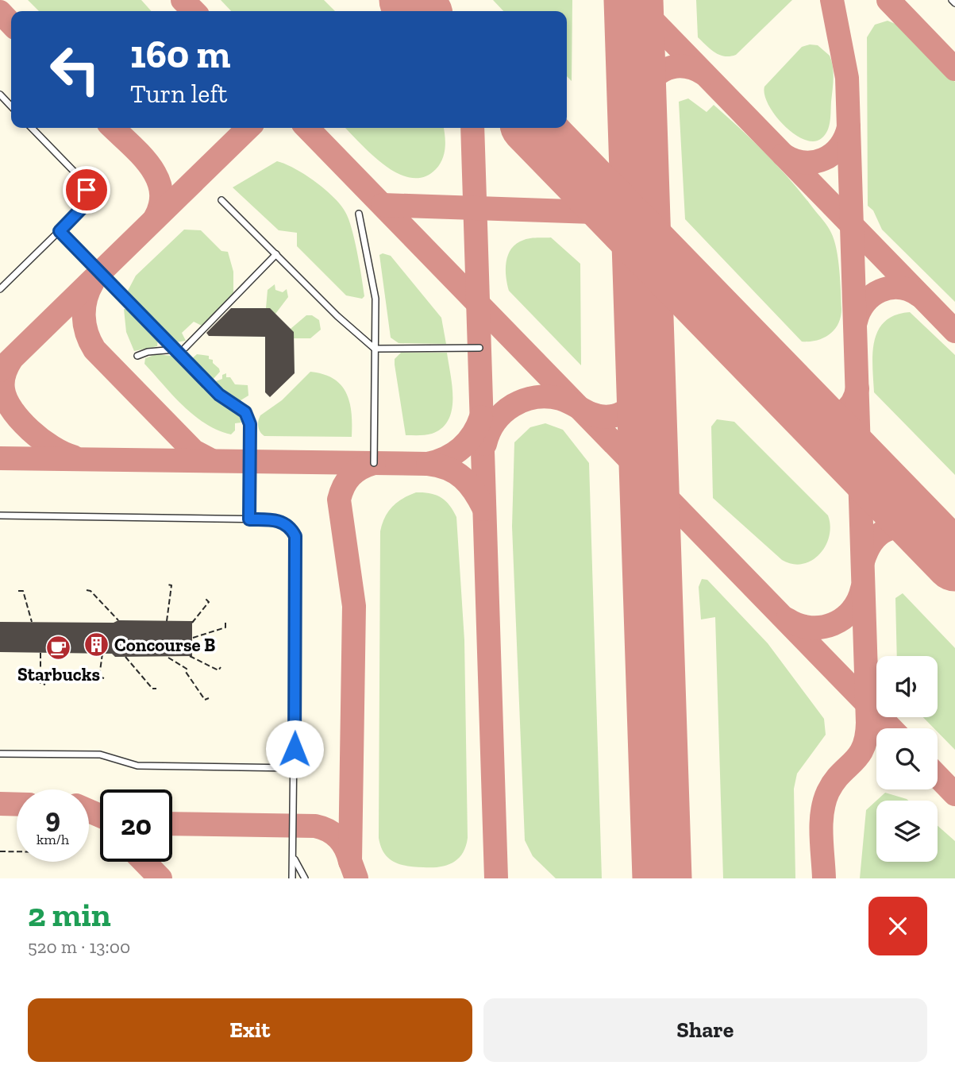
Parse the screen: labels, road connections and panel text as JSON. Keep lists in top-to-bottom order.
{
  "places": {
    "building": ["Concourse B"],
    "cafe": ["Starbucks"]
  },
  "page": {
    "turn": ["160 m", "Turn left"],
    "speed": "9 km/h",
    "limit": "20",
    "heading": ["2 min", "520 m · 13:00"],
    "buttons": ["Exit", "Share"]
  }
}
